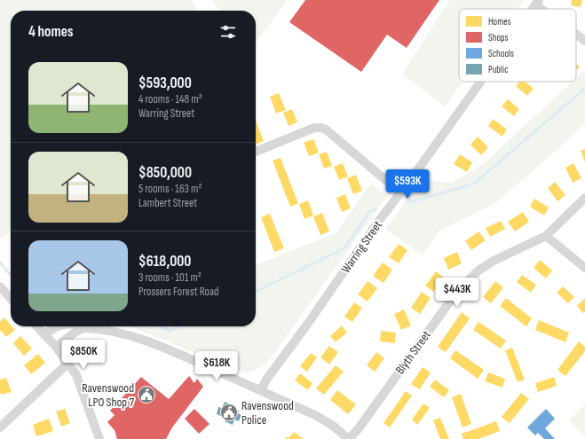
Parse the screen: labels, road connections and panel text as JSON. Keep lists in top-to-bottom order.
{
  "streets": {
    "street": ["Warring Street", "Blyth Street"]
  },
  "places": {
    "public building": ["Ravenswood LPO Shop 7", "Ravenswood Police"]
  },
  "legend": [
    "Homes",
    "Shops",
    "Schools",
    "Public"
  ],
  "page": {
    "heading": "4 homes",
    "list": [
      {
        "name": "$593,000",
        "note": "4 rooms · 148 m² · Warring Street"
      },
      {
        "name": "$850,000",
        "note": "5 rooms · 163 m² · Lambert Street"
      },
      {
        "name": "$618,000",
        "note": "3 rooms · 101 m² · Prossers Forest Road"
      }
    ],
    "price": [
      "$593K",
      "$443K",
      "$850K",
      "$618K"
    ]
  }
}
